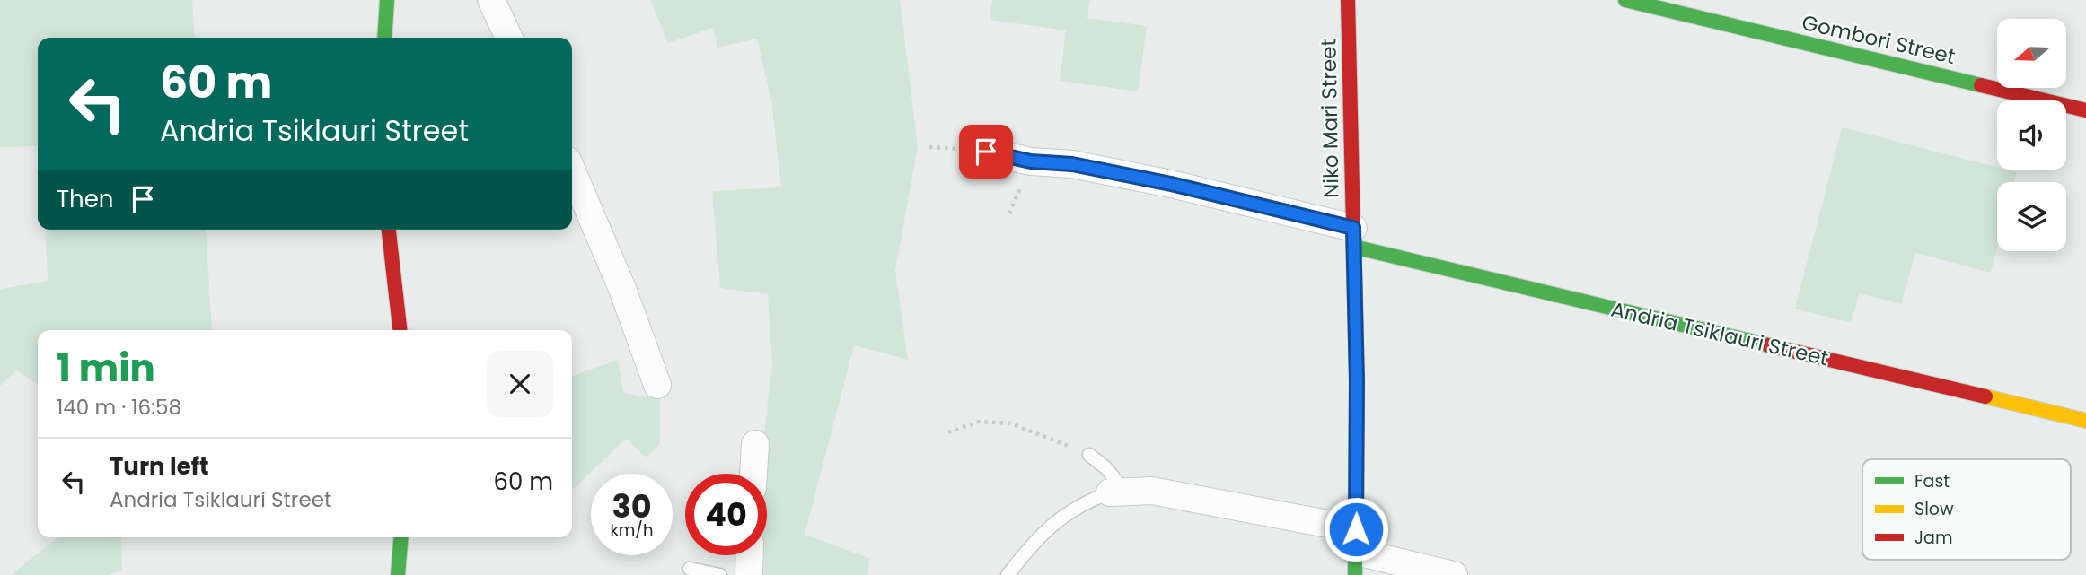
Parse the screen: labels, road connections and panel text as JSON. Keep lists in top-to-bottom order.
{
  "streets": {
    "street": ["Gombori Street", "Niko Mari Street", "Andria Tsiklauri Street"]
  },
  "crossings": [
    ["Niko Mari Street", "Andria Tsiklauri Street"]
  ],
  "legend": ["Fast", "Slow", "Jam"],
  "north": "left",
  "page": {
    "turn": ["60 m", "Andria Tsiklauri Street"],
    "then": "Then",
    "heading": ["1 min", "140 m · 16:58"],
    "list": [
      {
        "name": "Turn left",
        "note": "Andria Tsiklauri Street",
        "value": "60 m"
      }
    ],
    "speed": "30 km/h",
    "limit": "40"
  }
}
